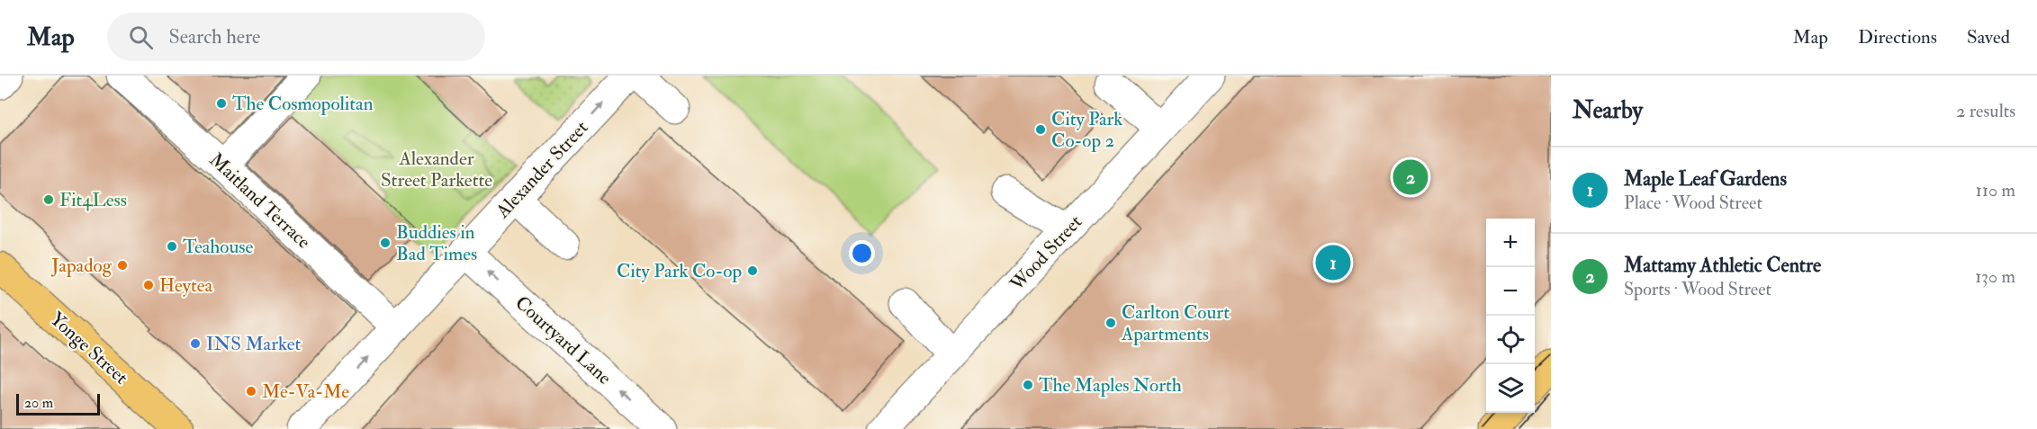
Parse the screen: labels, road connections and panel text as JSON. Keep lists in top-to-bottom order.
{
  "streets": {
    "main road": ["Yonge Street"],
    "street": [
      "Alexander Street",
      "Maitland Terrace",
      "Wood Street",
      "Courtyard Lane"
    ]
  },
  "crossings": [
    ["Alexander Street", "Maitland Terrace"],
    ["Alexander Street", "Courtyard Lane"]
  ],
  "one_way": ["Alexander Street"],
  "parks": ["Alexander Street Parkette"],
  "places": [
    "The Cosmopolitan",
    "City Park Co-op 2",
    "Fit4Less",
    "Buddies in Bad Times",
    "Teahouse",
    "Japadog",
    "City Park Co-op",
    "Heytea",
    "Carlton Court Apartments",
    "INS Market",
    "The Maples North",
    "Me-Va-Me"
  ],
  "scale_bar": "20 m",
  "page": {
    "header": "Map",
    "search": "Search here",
    "nav": ["Map", "Directions", "Saved"],
    "heading": ["Nearby", "2 results"],
    "list": [
      {
        "mark": "1",
        "name": "Maple Leaf Gardens",
        "note": "Place · Wood Street",
        "value": "110 m"
      },
      {
        "mark": "2",
        "name": "Mattamy Athletic Centre",
        "note": "Sports · Wood Street",
        "value": "130 m"
      }
    ],
    "pins": ["2", "1"],
    "map_buttons": ["+", "−"],
    "scale": "20 m"
  }
}
